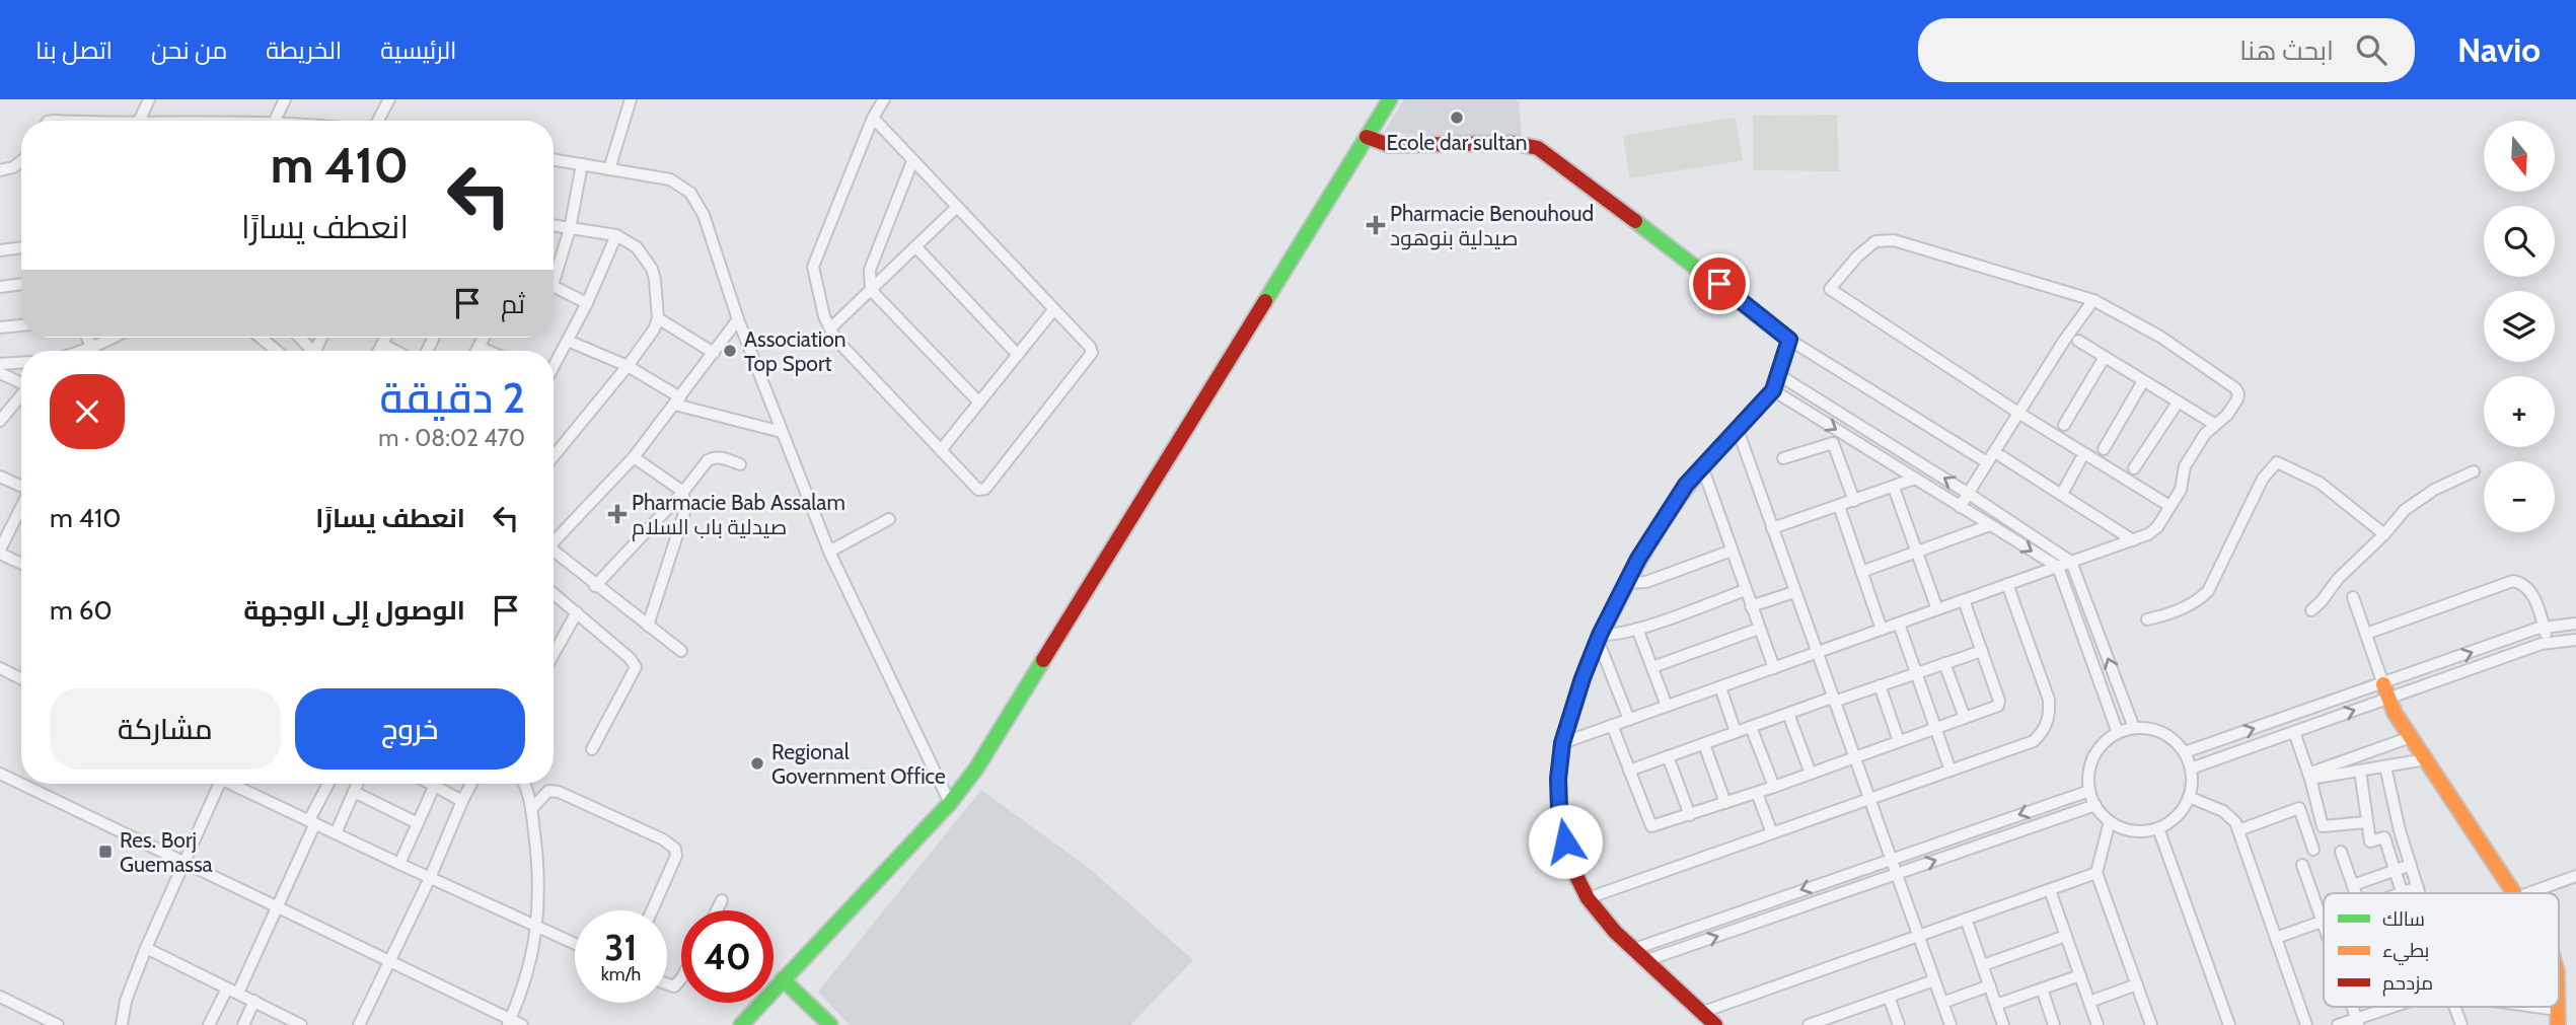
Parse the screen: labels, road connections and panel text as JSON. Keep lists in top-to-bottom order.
{
  "places": {
    "other": ["Ecole dar sultan", "Association Top Sport", "Regional Government Office"],
    "health": ["Pharmacie Benouhoud صيدلية بنوهود", "Pharmacie Bab Assalam صيدلية باب السلام"],
    "transit": ["Res. Borj Guemassa"]
  },
  "legend": ["سالك", "بطيء", "مزدحم"],
  "north": "bottom",
  "page": {
    "header": "Navio",
    "search": "ابحث هنا",
    "nav": [
      "الرئيسية",
      "الخريطة",
      "من نحن",
      "اتصل بنا"
    ],
    "map_buttons": ["+", "−"],
    "turn": ["410 m", "انعطف يسارًا"],
    "then": "ثم",
    "heading": ["2 دقيقة", "470 m · 08:02"],
    "list": [
      {
        "name": "انعطف يسارًا",
        "value": "410 m"
      },
      {
        "name": "الوصول إلى الوجهة",
        "value": "60 m"
      }
    ],
    "buttons": ["خروج", "مشاركة"],
    "speed": "31 km/h",
    "limit": "40"
  }
}
